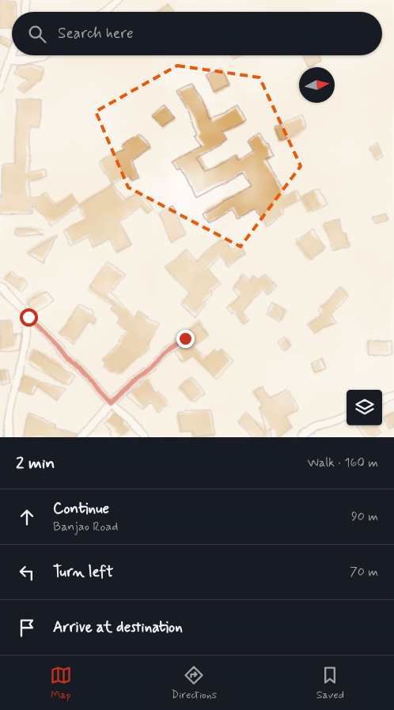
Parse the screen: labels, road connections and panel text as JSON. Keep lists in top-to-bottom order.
{
  "north": "right",
  "page": {
    "search": "Search here",
    "heading": ["2 min", "Walk · 160 m"],
    "list": [
      ["Continue", "Banjao Road", "90 m"],
      ["Turn left", "70 m"],
      "Arrive at destination"
    ],
    "nav": ["Map", "Directions", "Saved"]
  }
}
